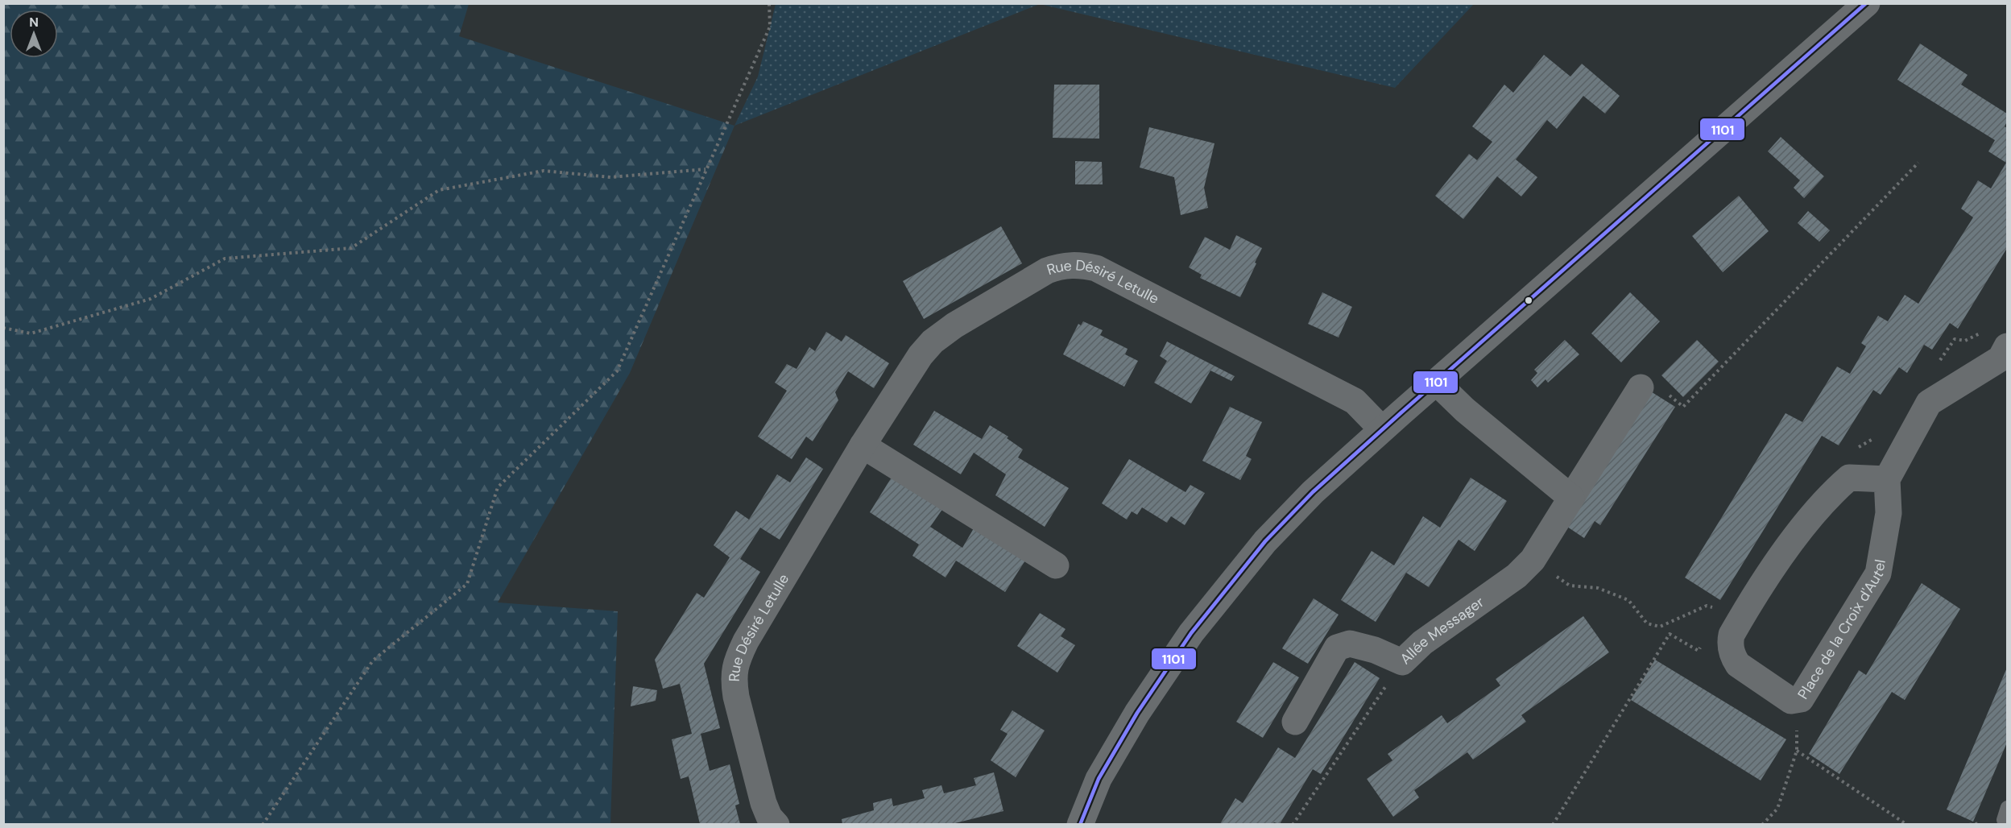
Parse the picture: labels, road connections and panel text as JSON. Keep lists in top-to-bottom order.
{
  "streets": {
    "street": ["Rue Désiré Letulle", "Place de la Croix d'Autel", "Allée Messager"]
  },
  "lines": ["transit line 1101"],
  "north": "top"
}
